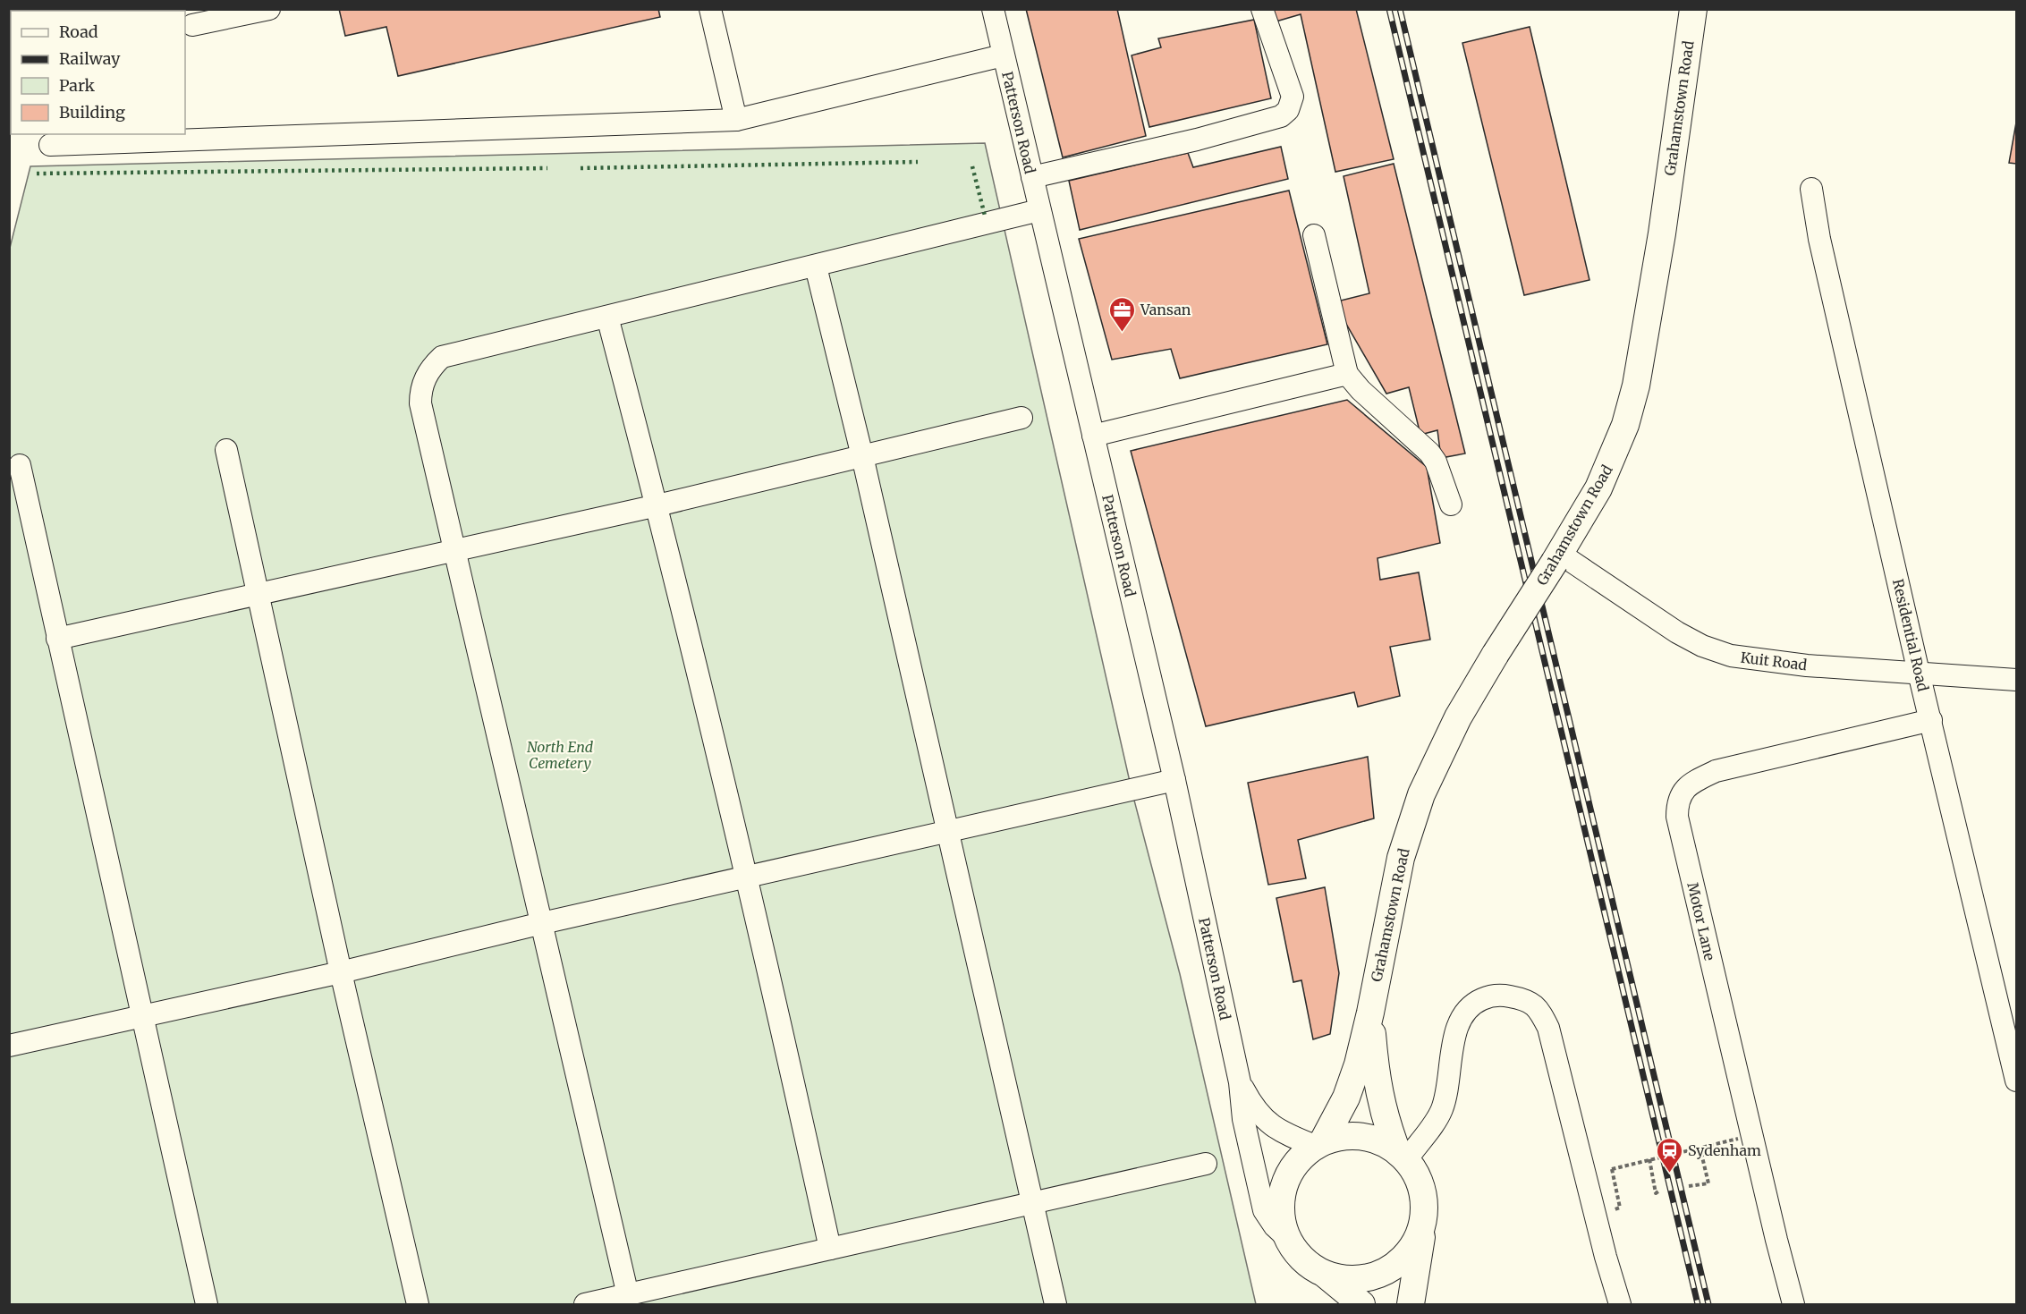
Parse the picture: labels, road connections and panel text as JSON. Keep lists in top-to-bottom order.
{
  "streets": {
    "main road": ["Grahamstown Road"],
    "street": [
      "Patterson Road",
      "Residential Road",
      "Kuit Road",
      "Motor Lane"
    ]
  },
  "crossings": [
    ["Grahamstown Road", "Patterson Road"],
    ["Grahamstown Road", "Kuit Road"],
    ["Residential Road", "Kuit Road"],
    ["Residential Road", "Motor Lane"]
  ],
  "parks": ["North End Cemetery"],
  "places": {
    "office": ["Vansan"],
    "station": ["Sydenham"]
  },
  "legend": [
    "Road",
    "Railway",
    "Park",
    "Building"
  ]
}
